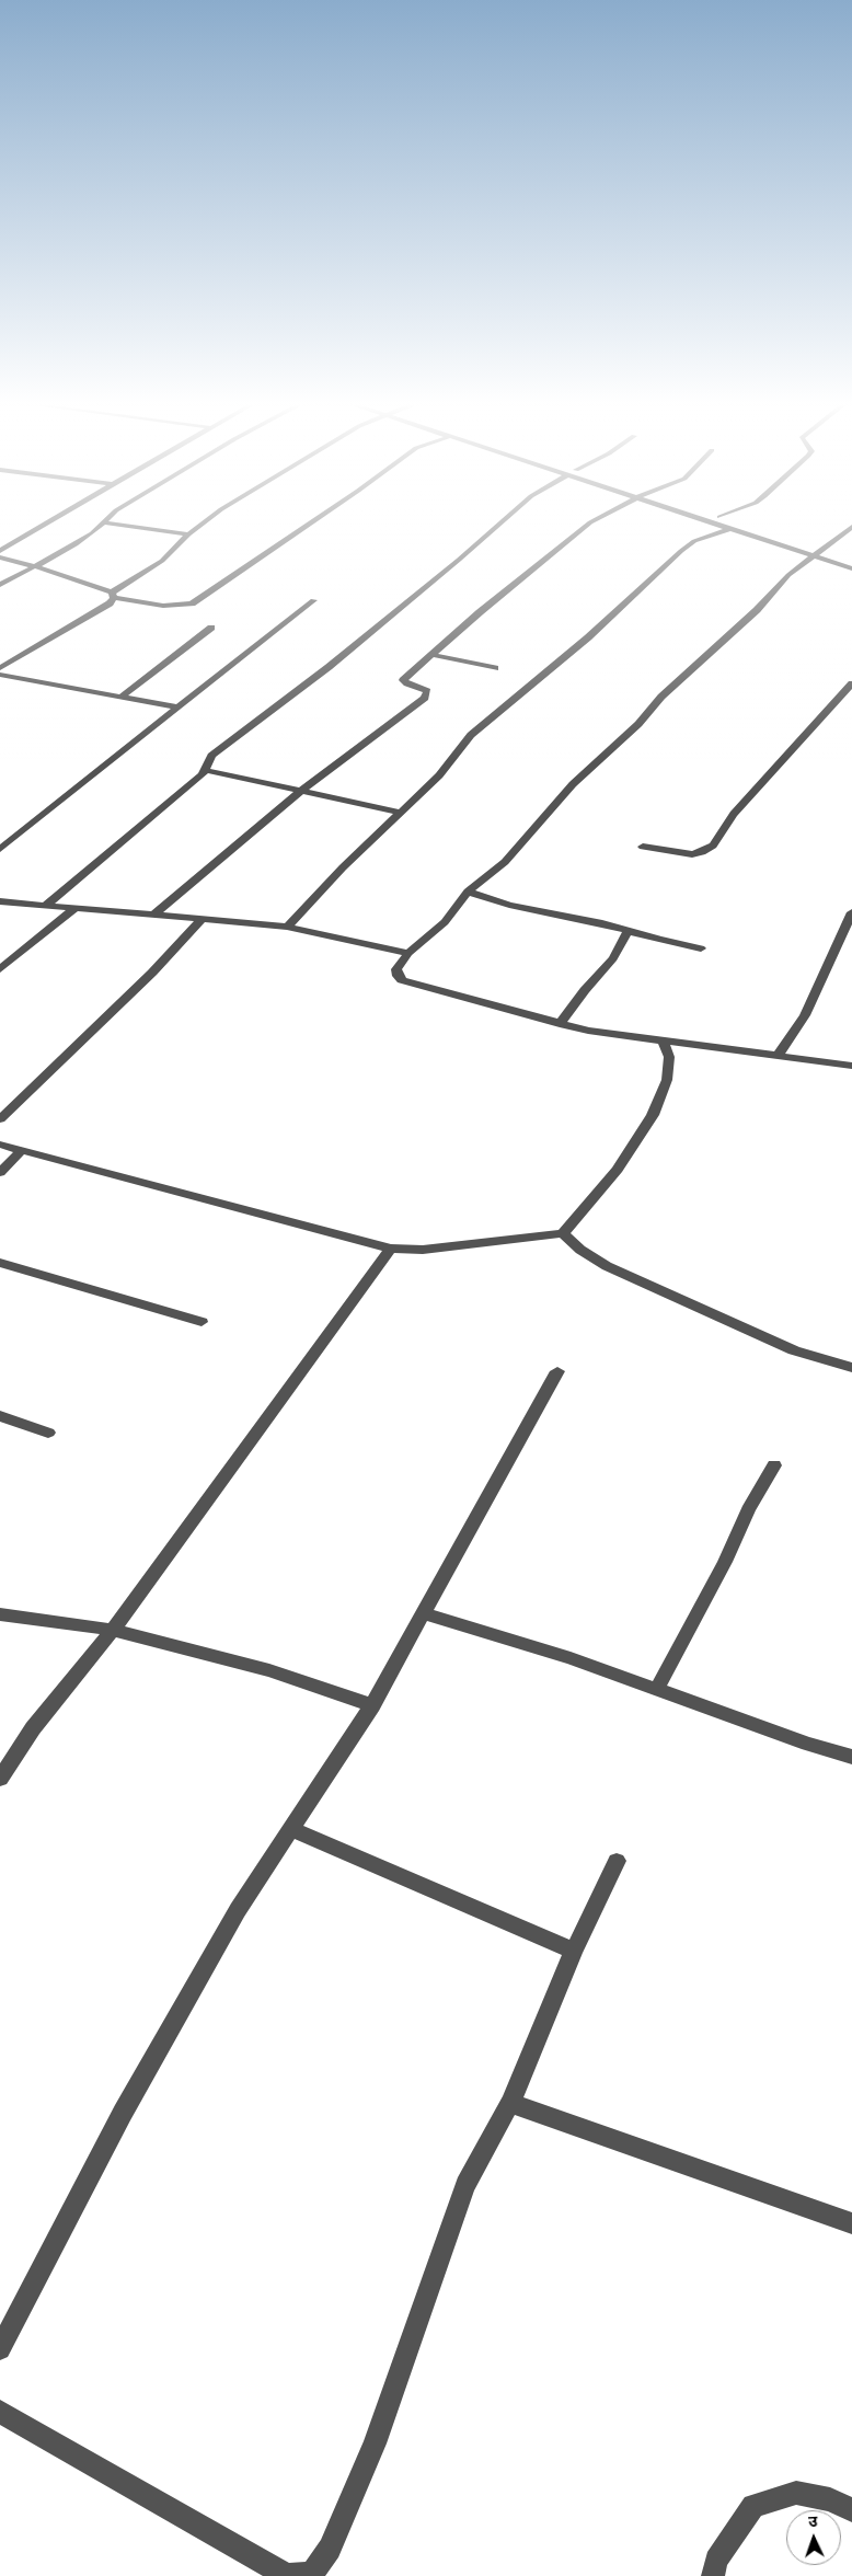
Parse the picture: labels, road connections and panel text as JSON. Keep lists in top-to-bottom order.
{
  "north": "top"
}
